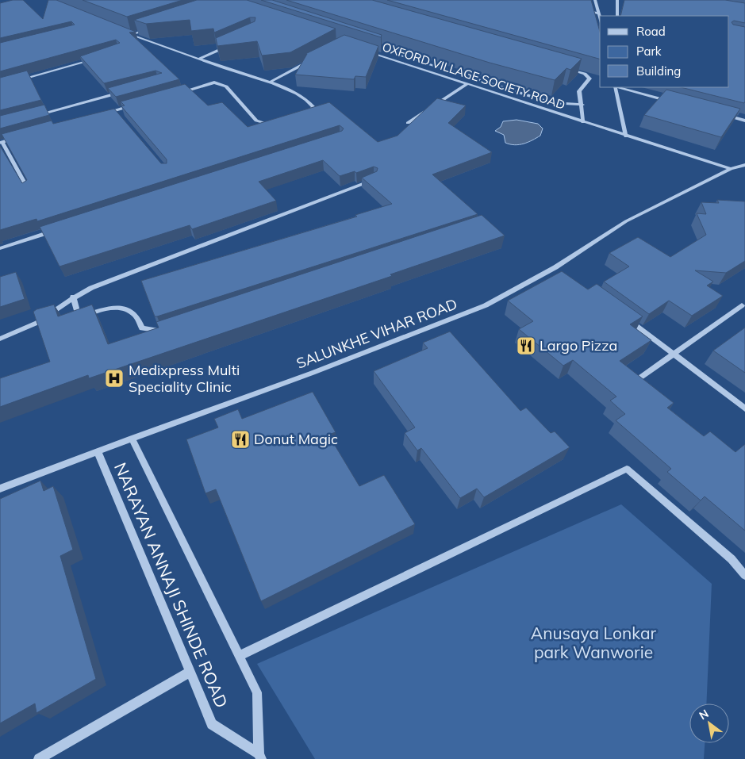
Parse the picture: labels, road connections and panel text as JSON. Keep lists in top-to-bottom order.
{
  "streets": {
    "street": ["OXFORD VILLAGE SOCIETY ROAD", "SALUNKHE VIHAR ROAD", "NARAYAN ANNAJI SHINDE ROAD"]
  },
  "crossings": [
    ["OXFORD VILLAGE SOCIETY ROAD", "SALUNKHE VIHAR ROAD"],
    ["SALUNKHE VIHAR ROAD", "NARAYAN ANNAJI SHINDE ROAD"]
  ],
  "parks": ["Anusaya Lonkar park Wanworie"],
  "places": {
    "restaurant": ["Largo Pizza", "Donut Magic"],
    "hospital": ["Medixpress Multi Speciality Clinic"]
  },
  "legend": ["Road", "Park", "Building"],
  "north": "top left"
}
